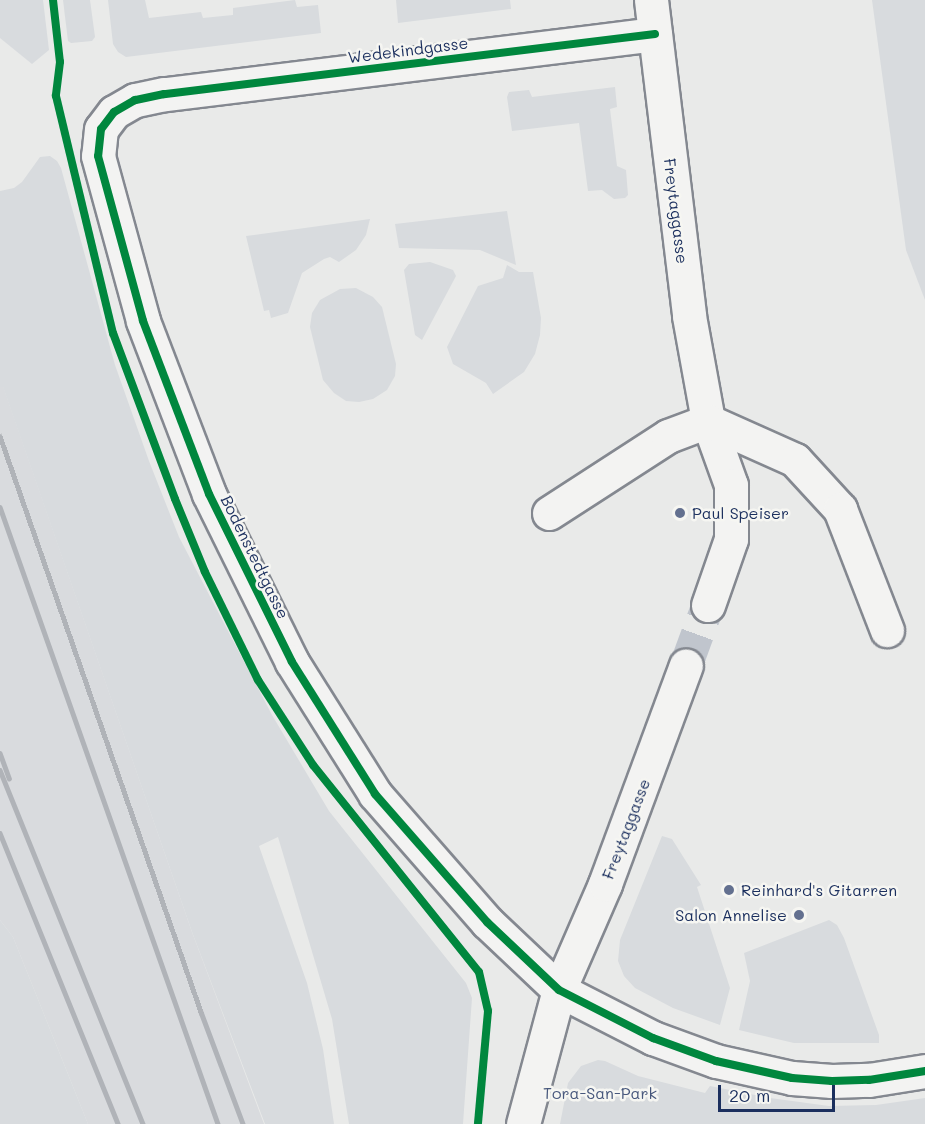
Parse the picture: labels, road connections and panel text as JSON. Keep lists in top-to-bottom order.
{
  "streets": {
    "street": ["Wedekindgasse", "Freytaggasse", "Bodenstedtgasse"]
  },
  "crossings": [
    ["Wedekindgasse", "Freytaggasse"],
    ["Wedekindgasse", "Bodenstedtgasse"],
    ["Freytaggasse", "Bodenstedtgasse"]
  ],
  "parks": ["Tora-San-Park"],
  "places": ["Paul Speiser", "Reinhard's Gitarren", "Salon Annelise"],
  "scale_bar": "20 m"
}
